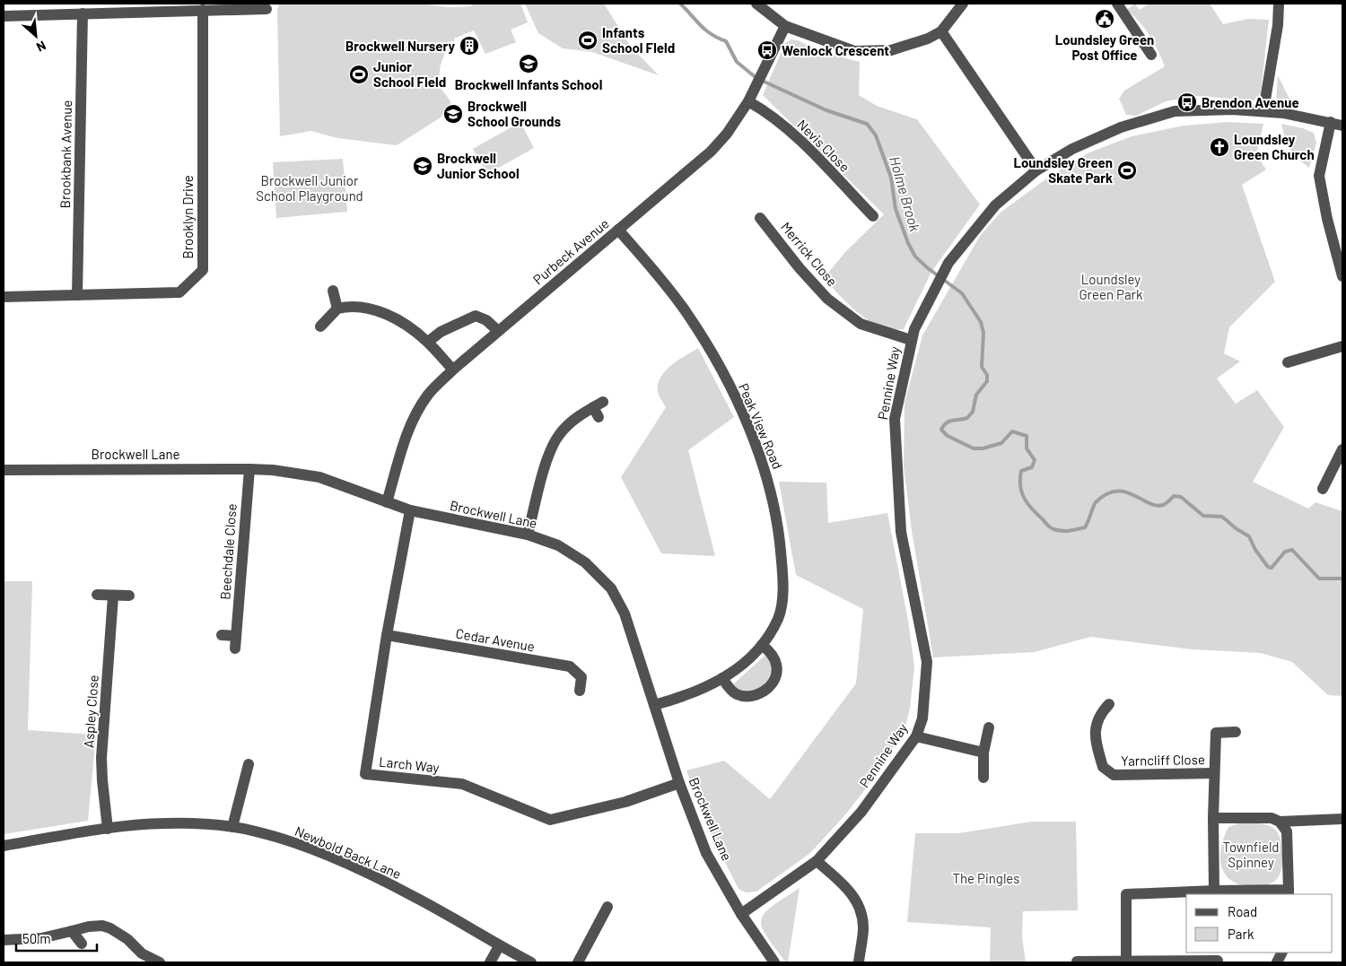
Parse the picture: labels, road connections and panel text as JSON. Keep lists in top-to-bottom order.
{
  "streets": {
    "street": [
      "Nevis Close",
      "Brookbank Avenue",
      "Brooklyn Drive",
      "Purbeck Avenue",
      "Merrick Close",
      "Pennine Way",
      "Peak View Road",
      "Brockwell Lane",
      "Beechdale Close",
      "Cedar Avenue",
      "Aspley Close",
      "Yarncliff Close",
      "Larch Way",
      "Newbold Back Lane"
    ]
  },
  "crossings": [
    ["Nevis Close", "Purbeck Avenue"],
    ["Brookbank Avenue", "Brooklyn Drive"],
    ["Purbeck Avenue", "Peak View Road"],
    ["Purbeck Avenue", "Brockwell Lane"],
    ["Merrick Close", "Pennine Way"],
    ["Pennine Way", "Brockwell Lane"],
    ["Peak View Road", "Brockwell Lane"],
    ["Brockwell Lane", "Beechdale Close"],
    ["Brockwell Lane", "Larch Way"],
    ["Cedar Avenue", "Larch Way"],
    ["Aspley Close", "Newbold Back Lane"]
  ],
  "water": ["Holme Brook"],
  "parks": [
    "Brockwell Junior School Playground",
    "Loundsley Green Park",
    "Townfield Spinney",
    "The Pingles"
  ],
  "places": {
    "public building": ["Loundsley Green Post Office"],
    "sports": ["Infants School FIeld", "Junior School FIeld", "Loundsley Green Skate Park"],
    "building": ["Brockwell Nursery"],
    "bus stop": ["Wenlock Crescent", "Brendon Avenue"],
    "school or university": ["Brockwell Infants School", "Brockwell School Grounds", "Brockwell Junior School"],
    "church": ["Loundsley Green Church"]
  },
  "legend": ["Road", "Park"],
  "scale_bar": "50 m",
  "north": "bottom right"
}
